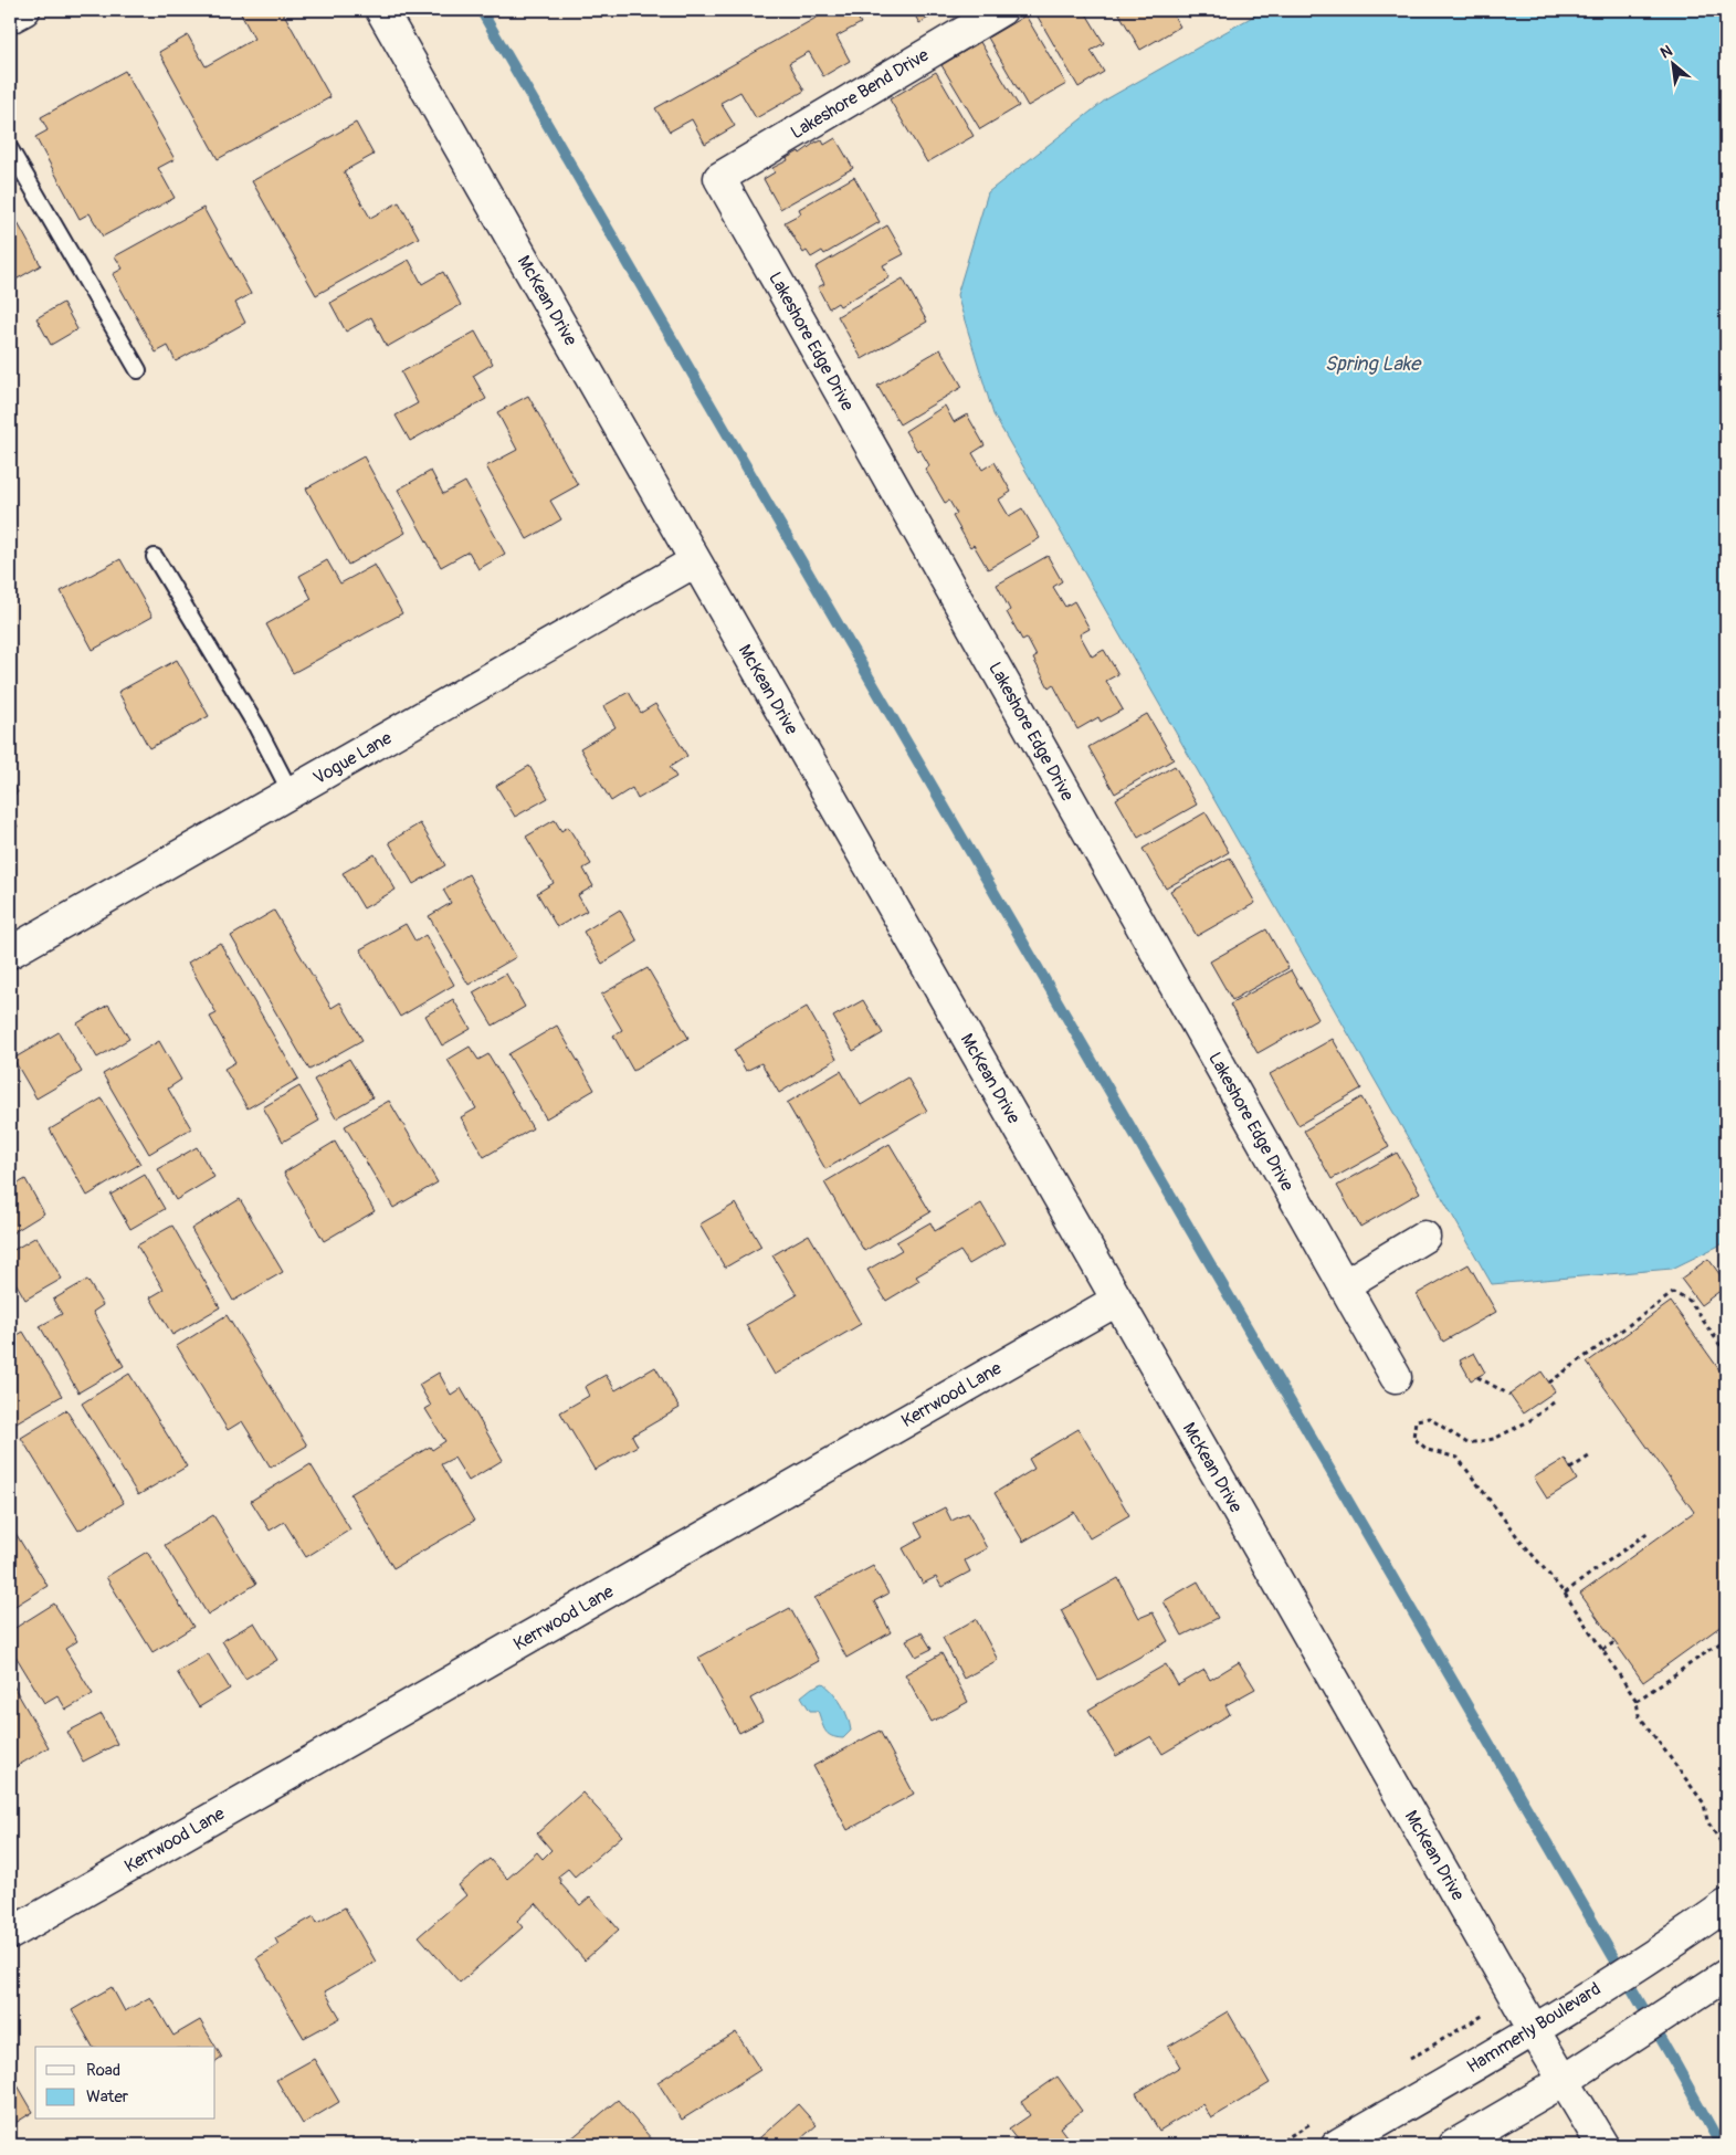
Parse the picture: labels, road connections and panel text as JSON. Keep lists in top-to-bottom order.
{
  "streets": {
    "street": [
      "Lakeshore Bend Drive",
      "McKean Drive",
      "Lakeshore Edge Drive",
      "Vogue Lane",
      "Kerrwood Lane",
      "Hammerly Boulevard"
    ]
  },
  "crossings": [
    ["Lakeshore Bend Drive", "Lakeshore Edge Drive"],
    ["McKean Drive", "Vogue Lane"],
    ["McKean Drive", "Kerrwood Lane"],
    ["McKean Drive", "Hammerly Boulevard"]
  ],
  "water": ["Spring Lake"],
  "legend": ["Road", "Water"],
  "north": "top left"
}
